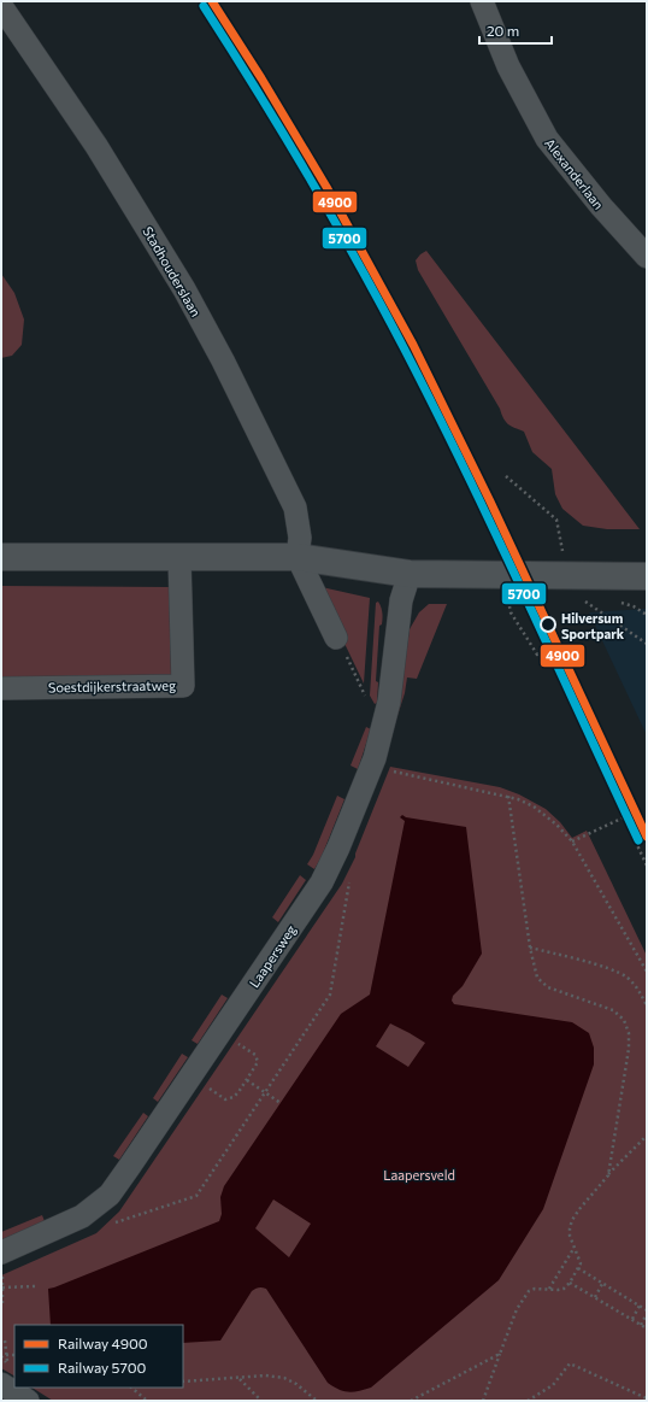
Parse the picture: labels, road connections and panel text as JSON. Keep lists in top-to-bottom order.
{
  "streets": {
    "street": [
      "Alexanderlaan",
      "Stadhouderslaan",
      "Soestdijkerstraatweg",
      "Laapersweg"
    ]
  },
  "parks": ["Laapersveld"],
  "places": ["Hilversum Sportpark"],
  "lines": ["rail line 4900", "rail line 5700"],
  "legend": ["Railway 4900", "Railway 5700"],
  "scale_bar": "20 m"
}
